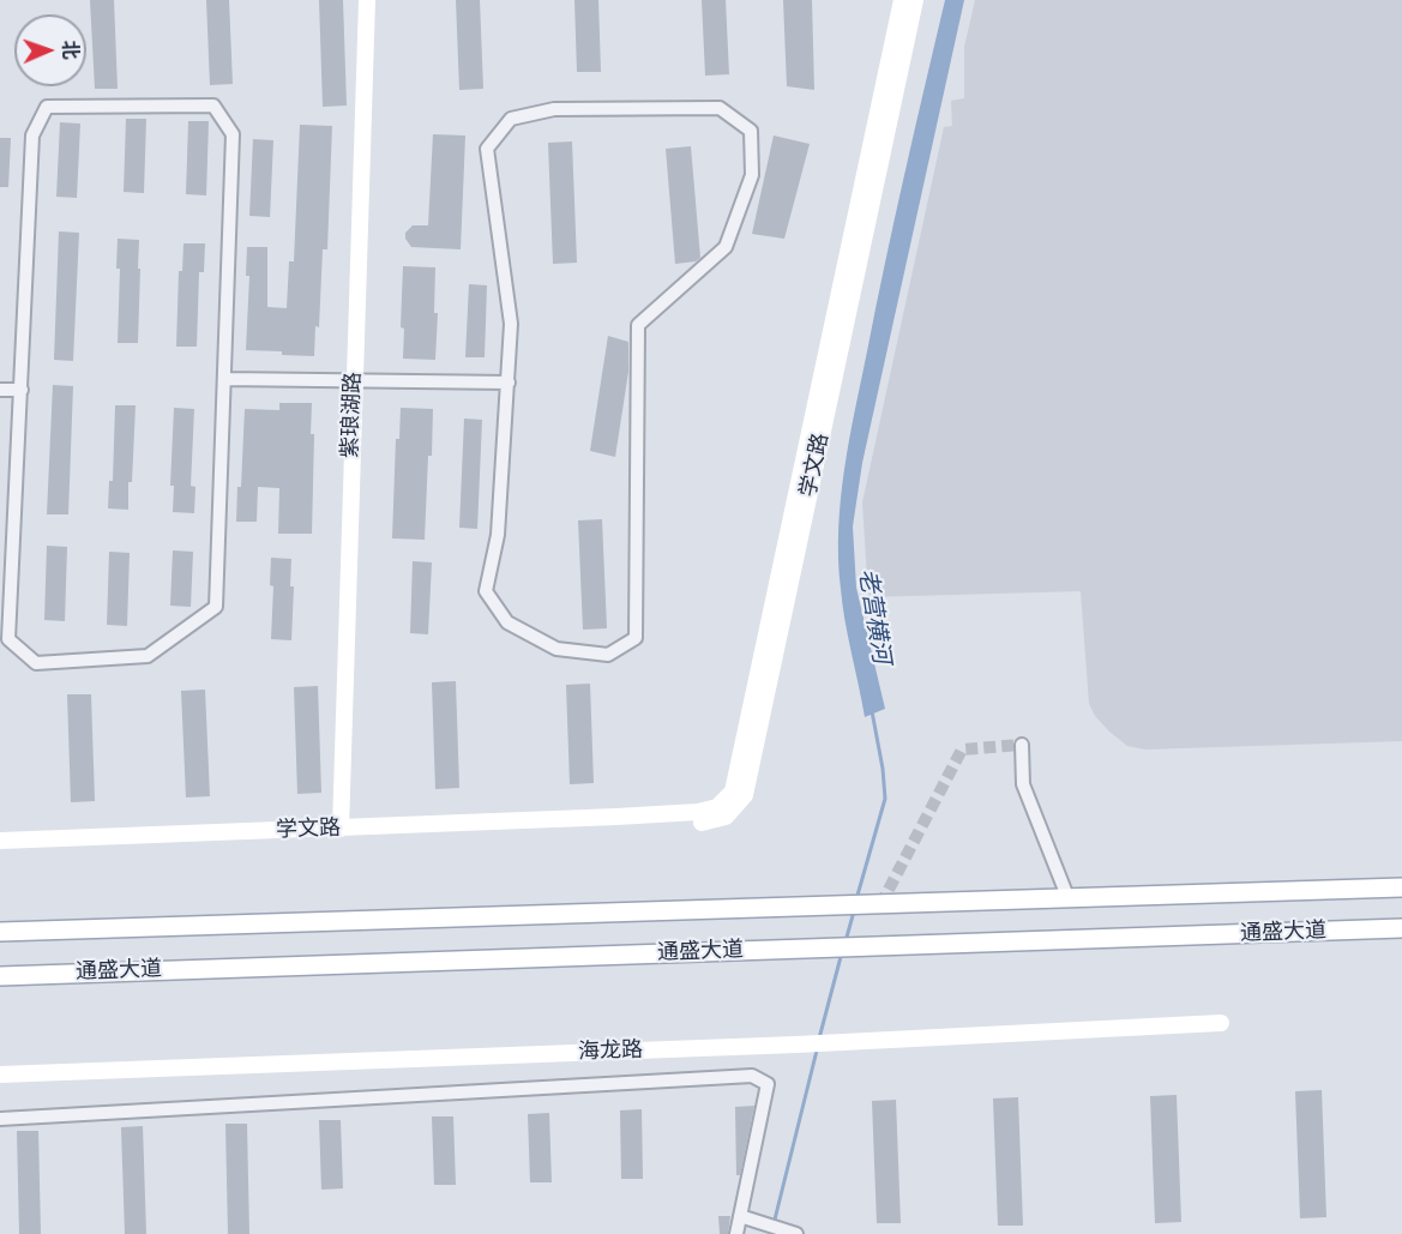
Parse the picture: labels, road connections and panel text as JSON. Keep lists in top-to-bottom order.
{
  "streets": {
    "main road": ["通盛大道"],
    "street": ["紫琅湖路", "学文路", "海龙路"]
  },
  "crossings": [
    ["紫琅湖路", "学文路"]
  ],
  "water": ["老营横河"],
  "north": "right"
}
